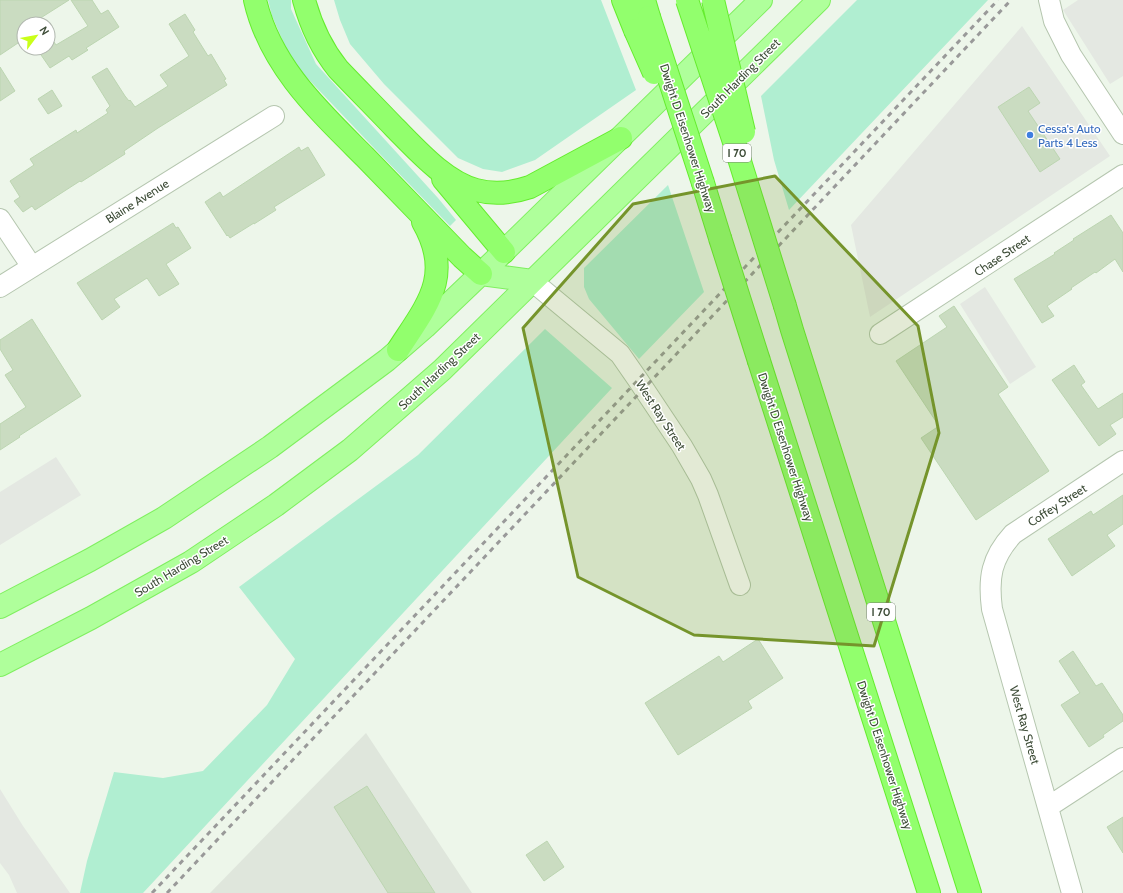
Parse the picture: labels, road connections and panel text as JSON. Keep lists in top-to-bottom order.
{
  "streets": {
    "highway": ["Dwight D Eisenhower Highway", "I 70"],
    "main road": ["South Harding Street", "West Ray Street"],
    "street": ["Blaine Avenue", "Chase Street", "Coffey Street"]
  },
  "crossings": [
    ["South Harding Street", "West Ray Street"],
    ["West Ray Street", "Coffey Street"]
  ],
  "places": ["Cessa's Auto Parts 4 Less"],
  "north": "top right"
}
